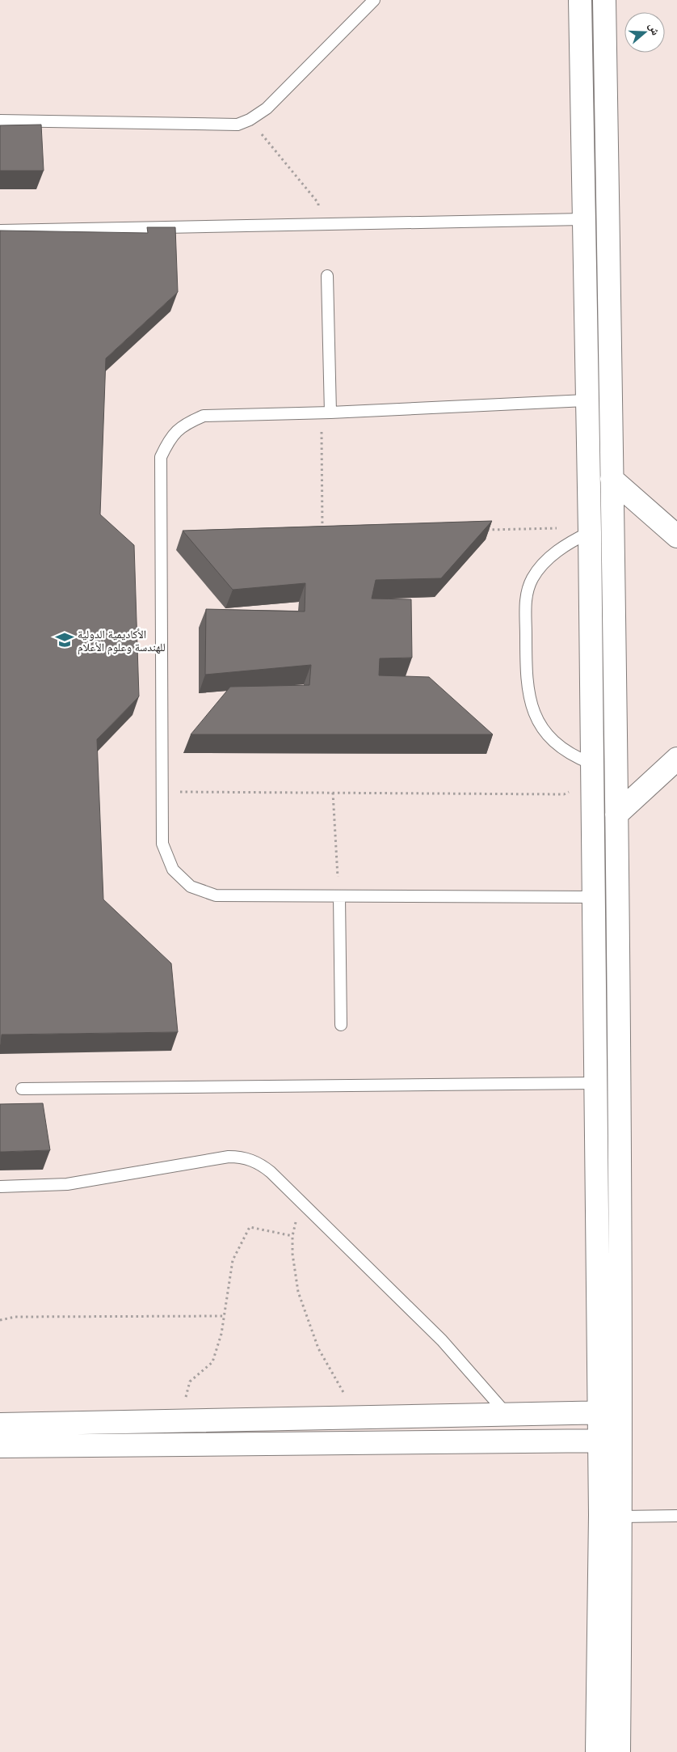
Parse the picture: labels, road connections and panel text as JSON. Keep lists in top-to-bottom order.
{
  "places": {
    "school or university": ["الأكاديمية الدولية للهندسة وعلوم الأعلام"]
  },
  "north": "right"
}
